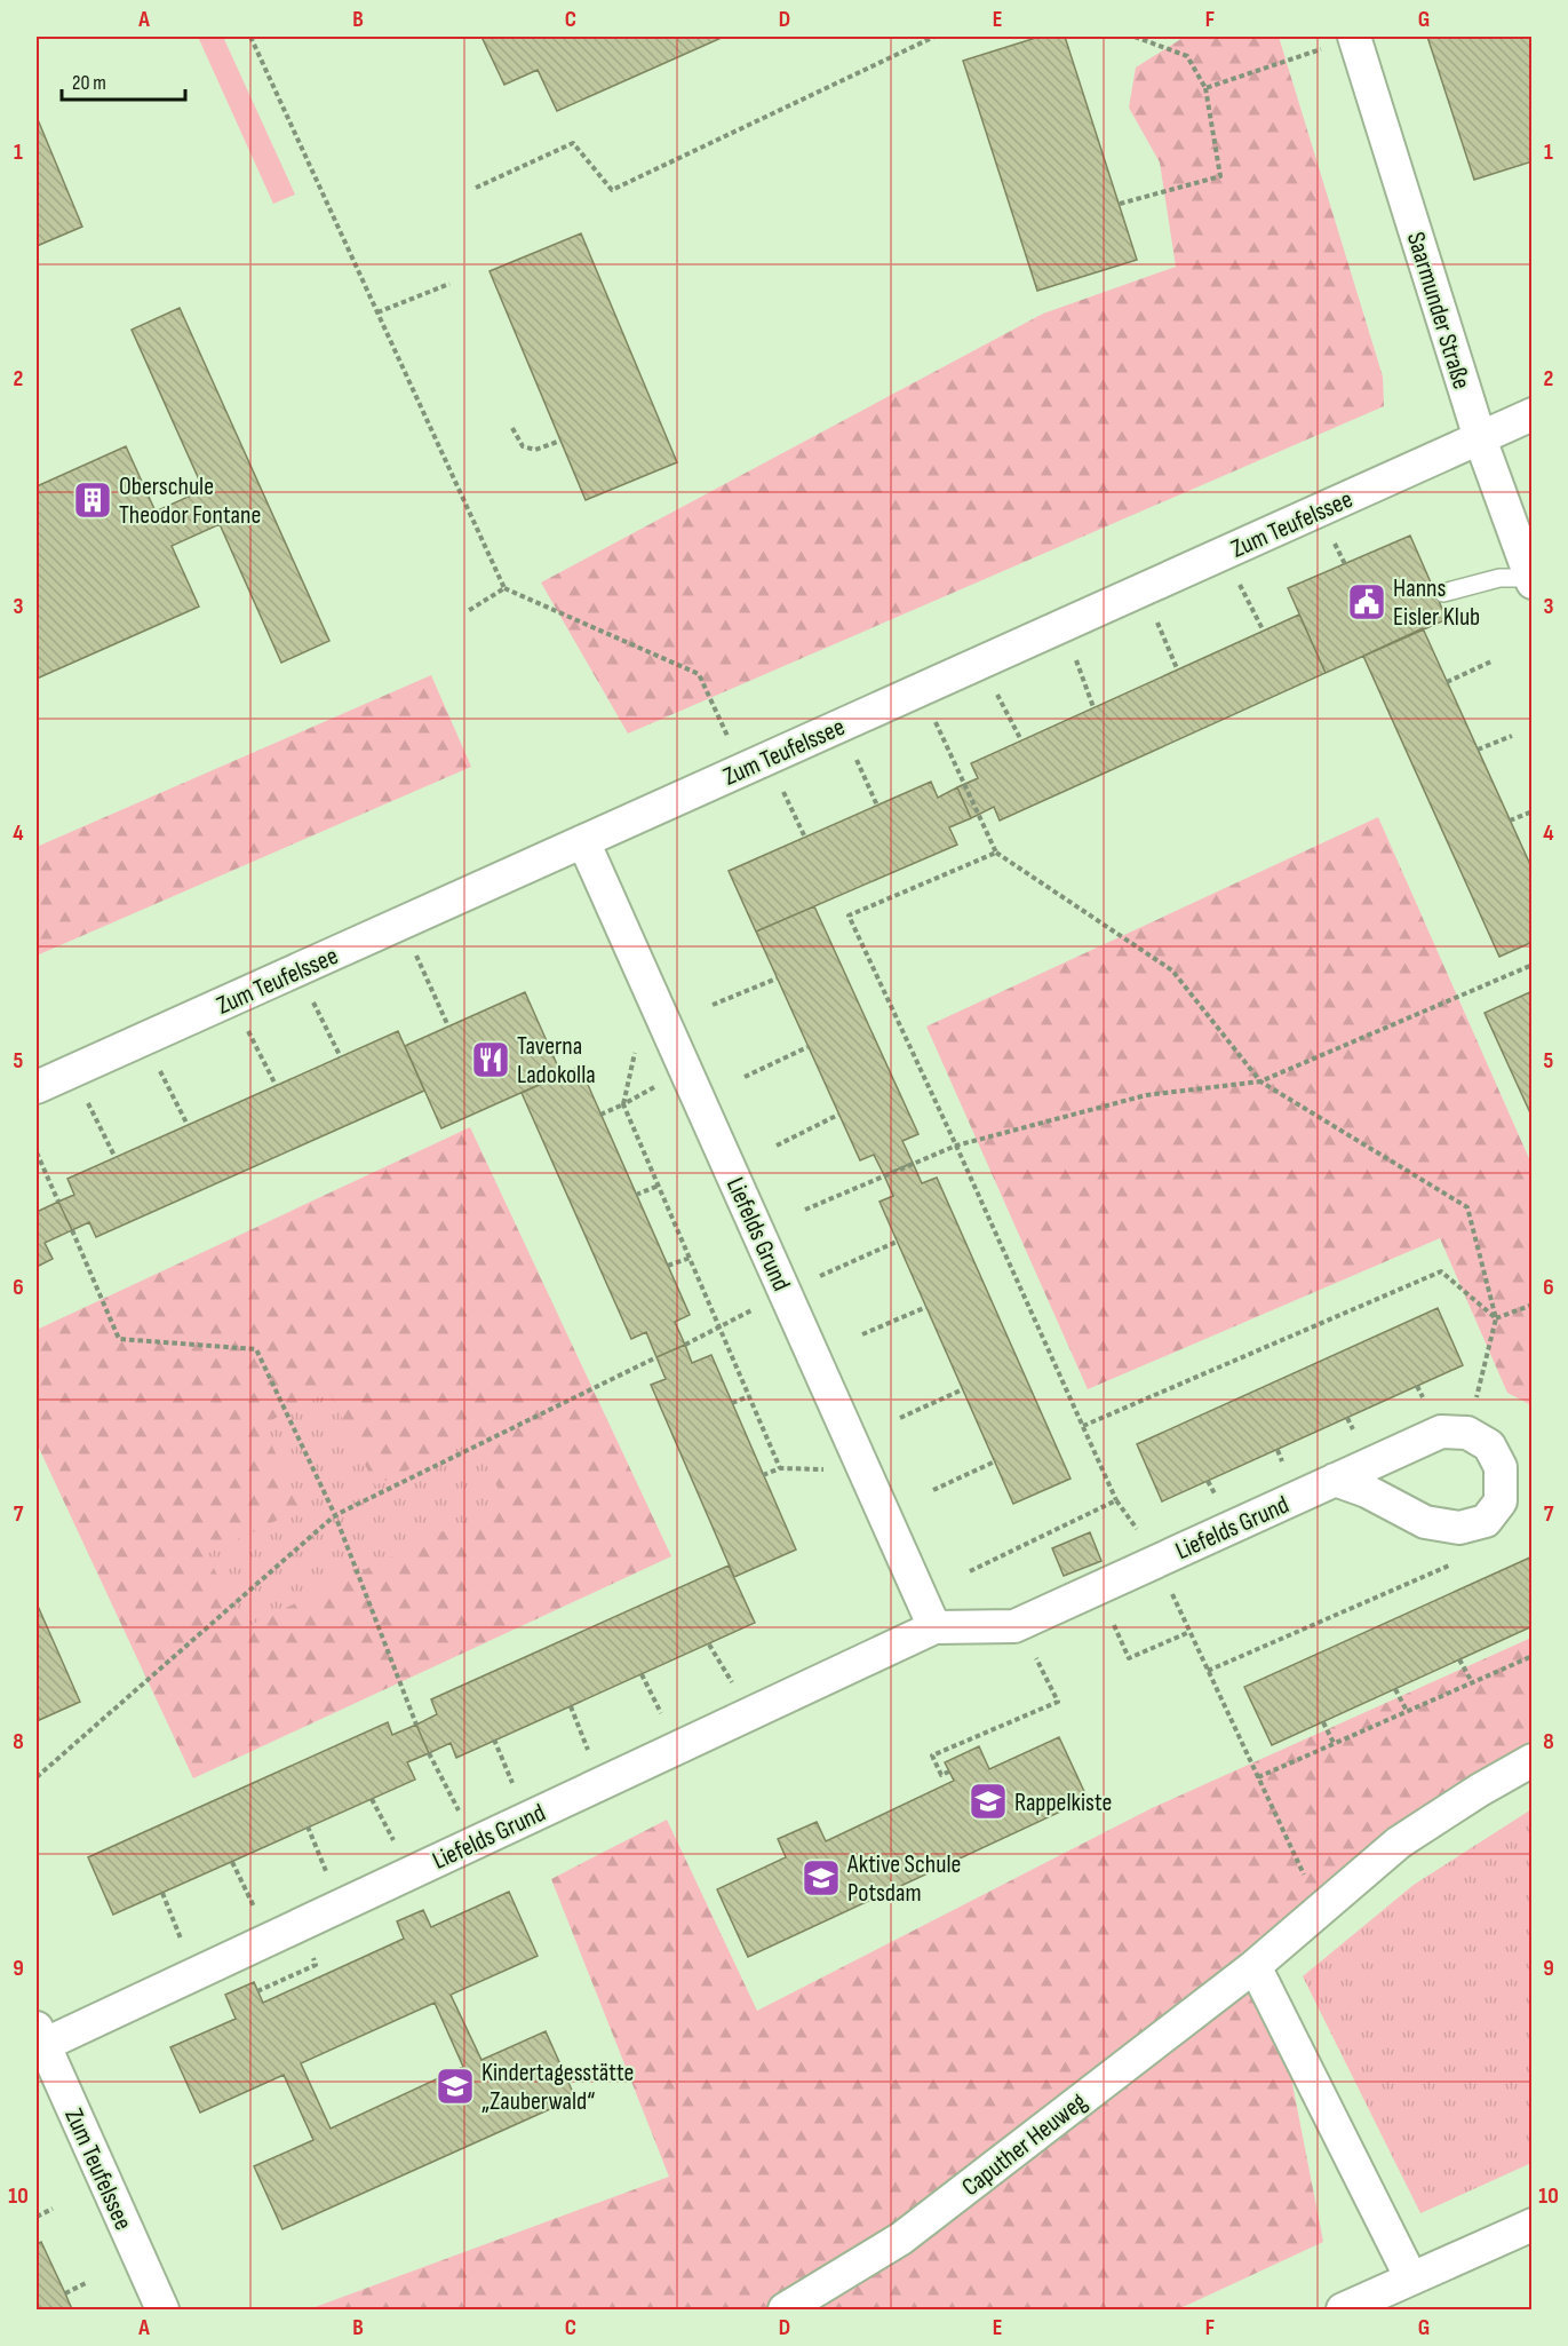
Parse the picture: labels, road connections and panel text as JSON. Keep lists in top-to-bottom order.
{
  "streets": {
    "street": [
      "Saarmunder Straße",
      "Zum Teufelssee",
      "Liefelds Grund",
      "Caputher Heuweg"
    ]
  },
  "crossings": [
    ["Saarmunder Straße", "Zum Teufelssee"],
    ["Zum Teufelssee", "Liefelds Grund"]
  ],
  "places": {
    "building": ["Oberschule Theodor Fontane"],
    "public building": ["Hanns Eisler Klub"],
    "restaurant": ["Taverna Ladokolla"],
    "school or university": ["Rappelkiste", "Aktive Schule Potsdam", "Kindertagesstätte „Zauberwald“"]
  },
  "scale_bar": "20 m",
  "grid": {
    "columns": [
      "A",
      "B",
      "C",
      "D",
      "E",
      "F",
      "G"
    ],
    "rows": [
      "1",
      "2",
      "3",
      "4",
      "5",
      "6",
      "7",
      "8",
      "9",
      "10"
    ]
  }
}
